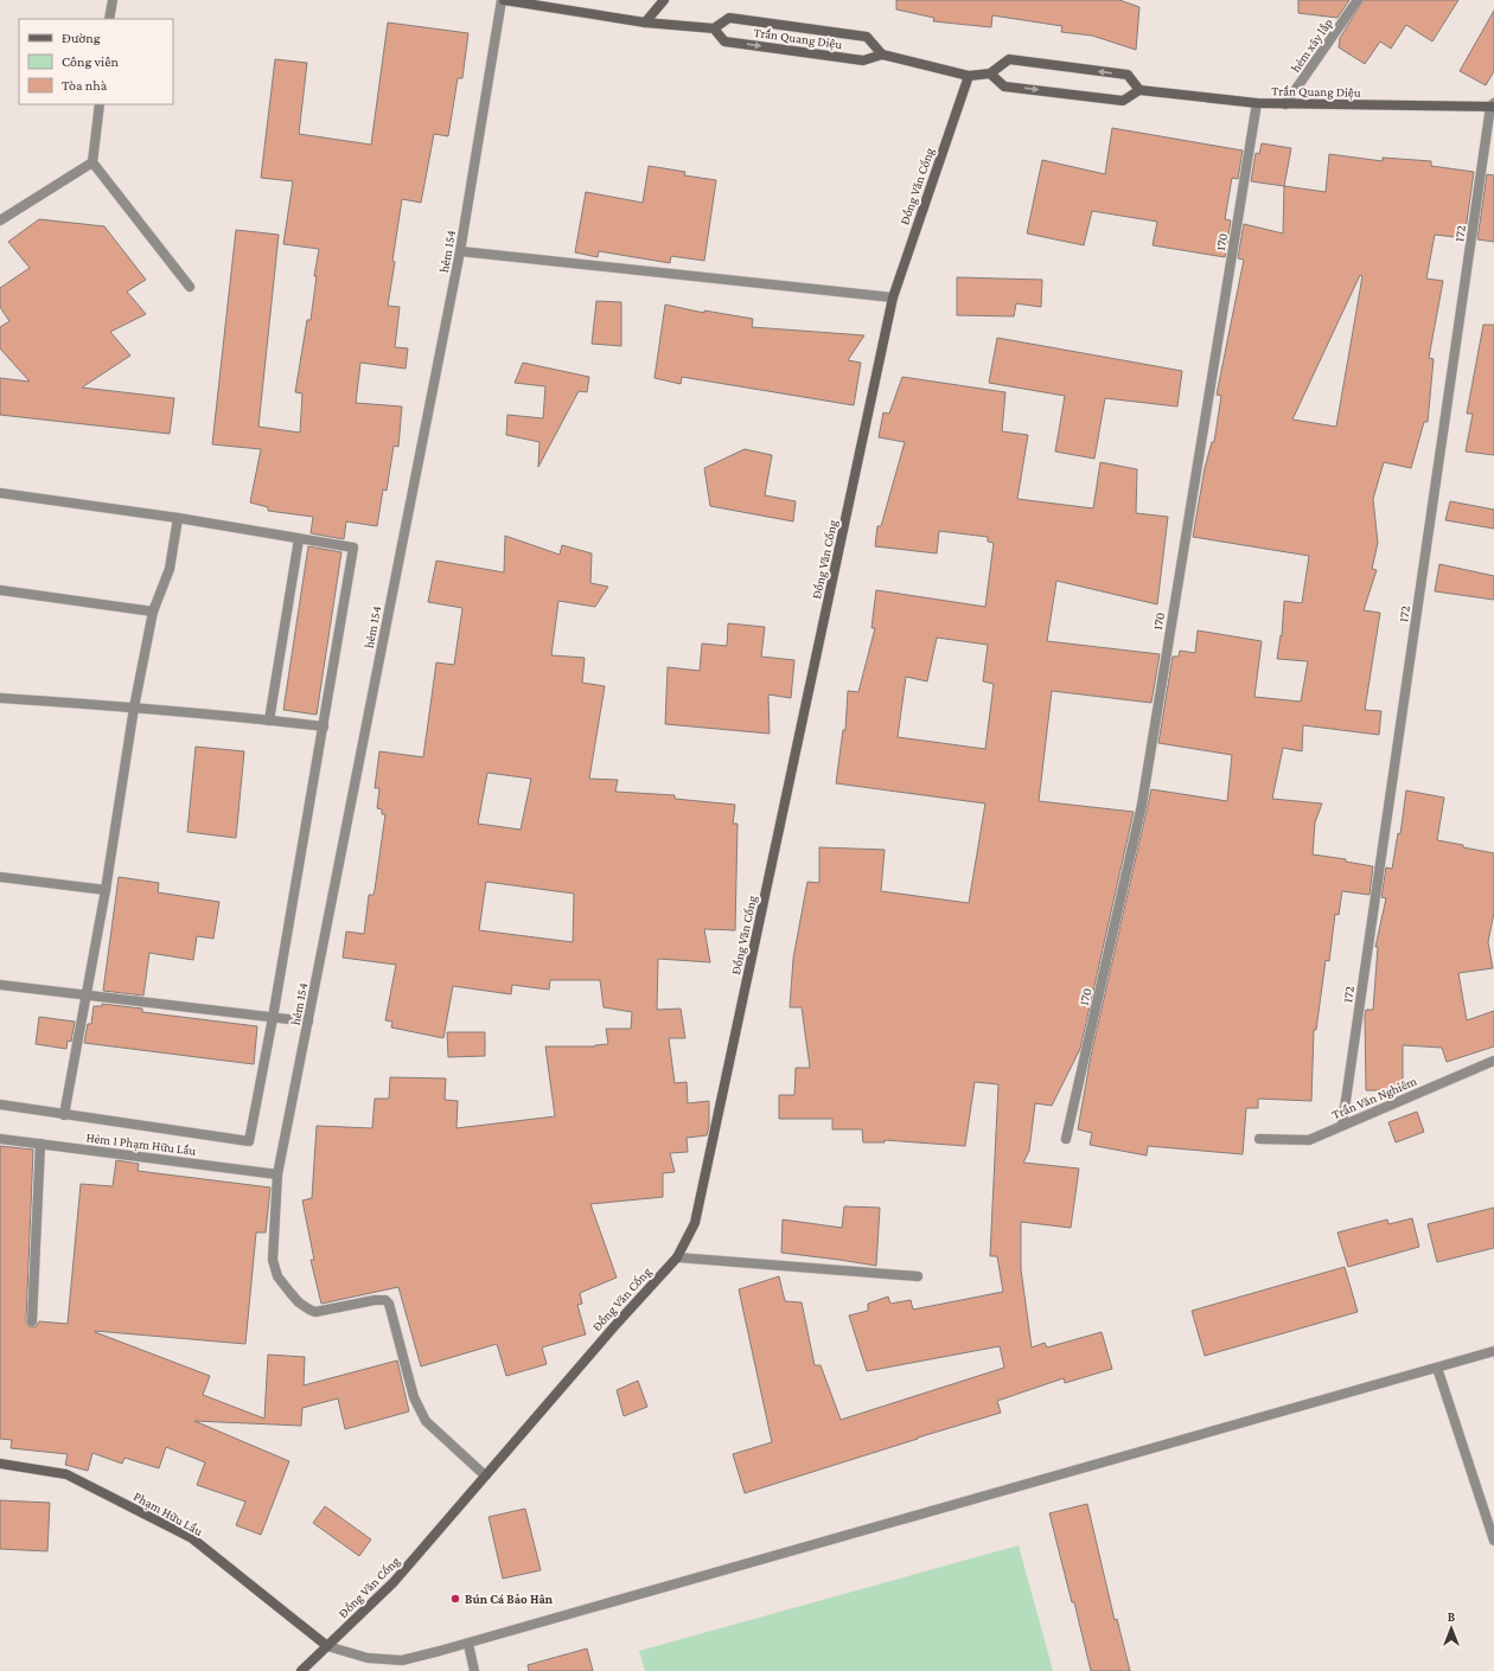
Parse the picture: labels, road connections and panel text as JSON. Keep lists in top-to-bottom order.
{
  "streets": {
    "street": [
      "Trần Quang Diệu",
      "hẻm xây lắp",
      "Đồng Văn Cống",
      "172",
      "170",
      "hẻm 154",
      "Trần Văn Nghiêm",
      "Hẻm 1 Phạm Hữu Lầu",
      "Phạm Hữu Lầu"
    ]
  },
  "crossings": [
    ["Trần Quang Diệu", "hẻm xây lắp"],
    ["Trần Quang Diệu", "Đồng Văn Cống"],
    ["Trần Quang Diệu", "172"],
    ["Trần Quang Diệu", "170"],
    ["Đồng Văn Cống", "hẻm 154"],
    ["Đồng Văn Cống", "Phạm Hữu Lầu"],
    ["172", "Trần Văn Nghiêm"],
    ["hẻm 154", "Hẻm 1 Phạm Hữu Lầu"]
  ],
  "places": ["Bún Cá Bảo Hân"],
  "legend": ["Đường", "Công viên", "Tòa nhà"],
  "north": "top"
}
